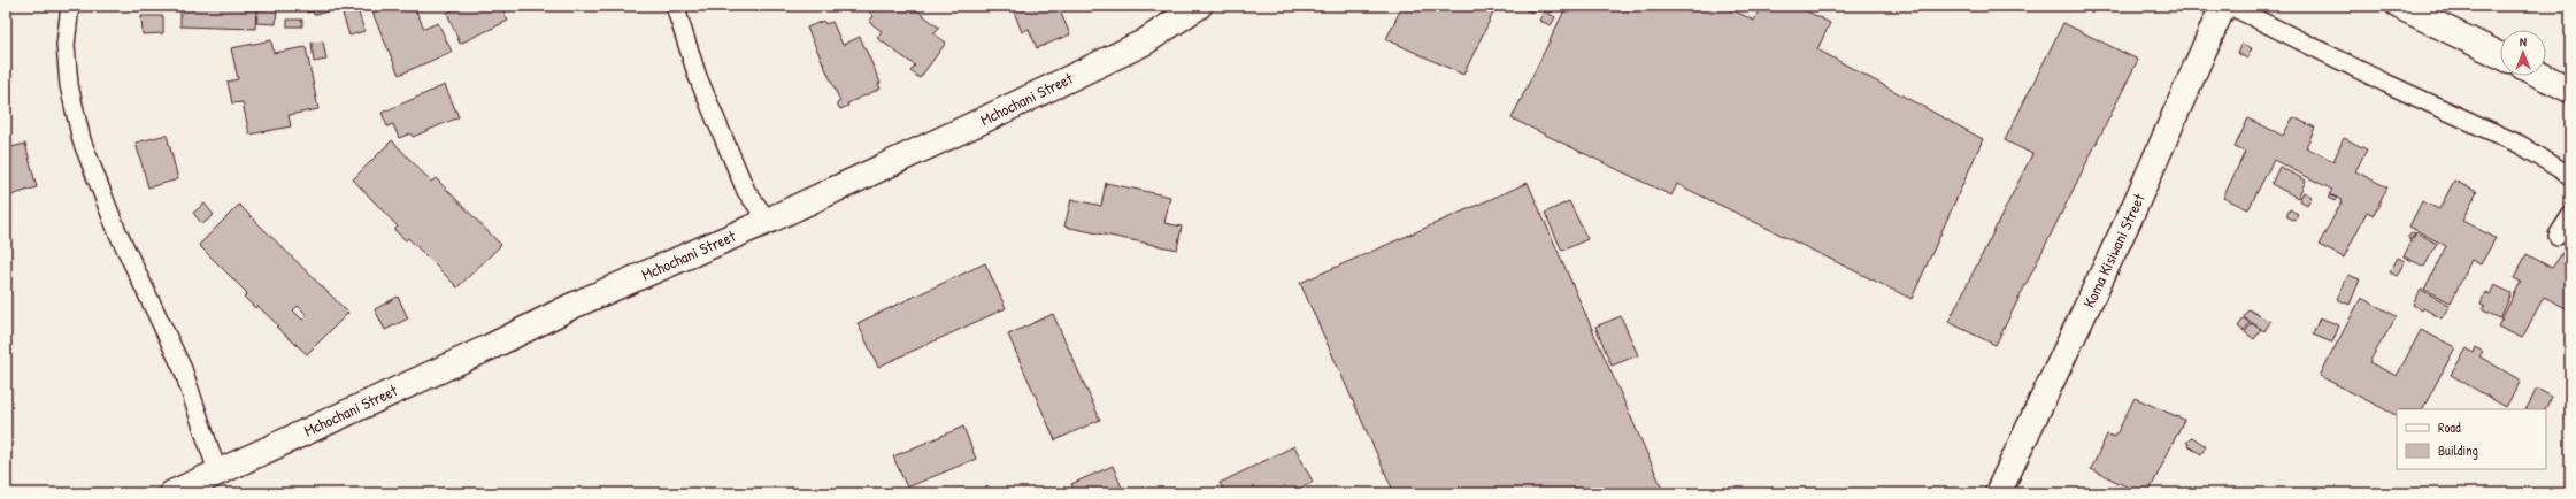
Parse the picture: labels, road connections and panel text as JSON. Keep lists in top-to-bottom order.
{
  "streets": {
    "street": ["Mchochani Street", "Koma Kisiwani Street"]
  },
  "legend": ["Road", "Building"],
  "north": "top"
}
